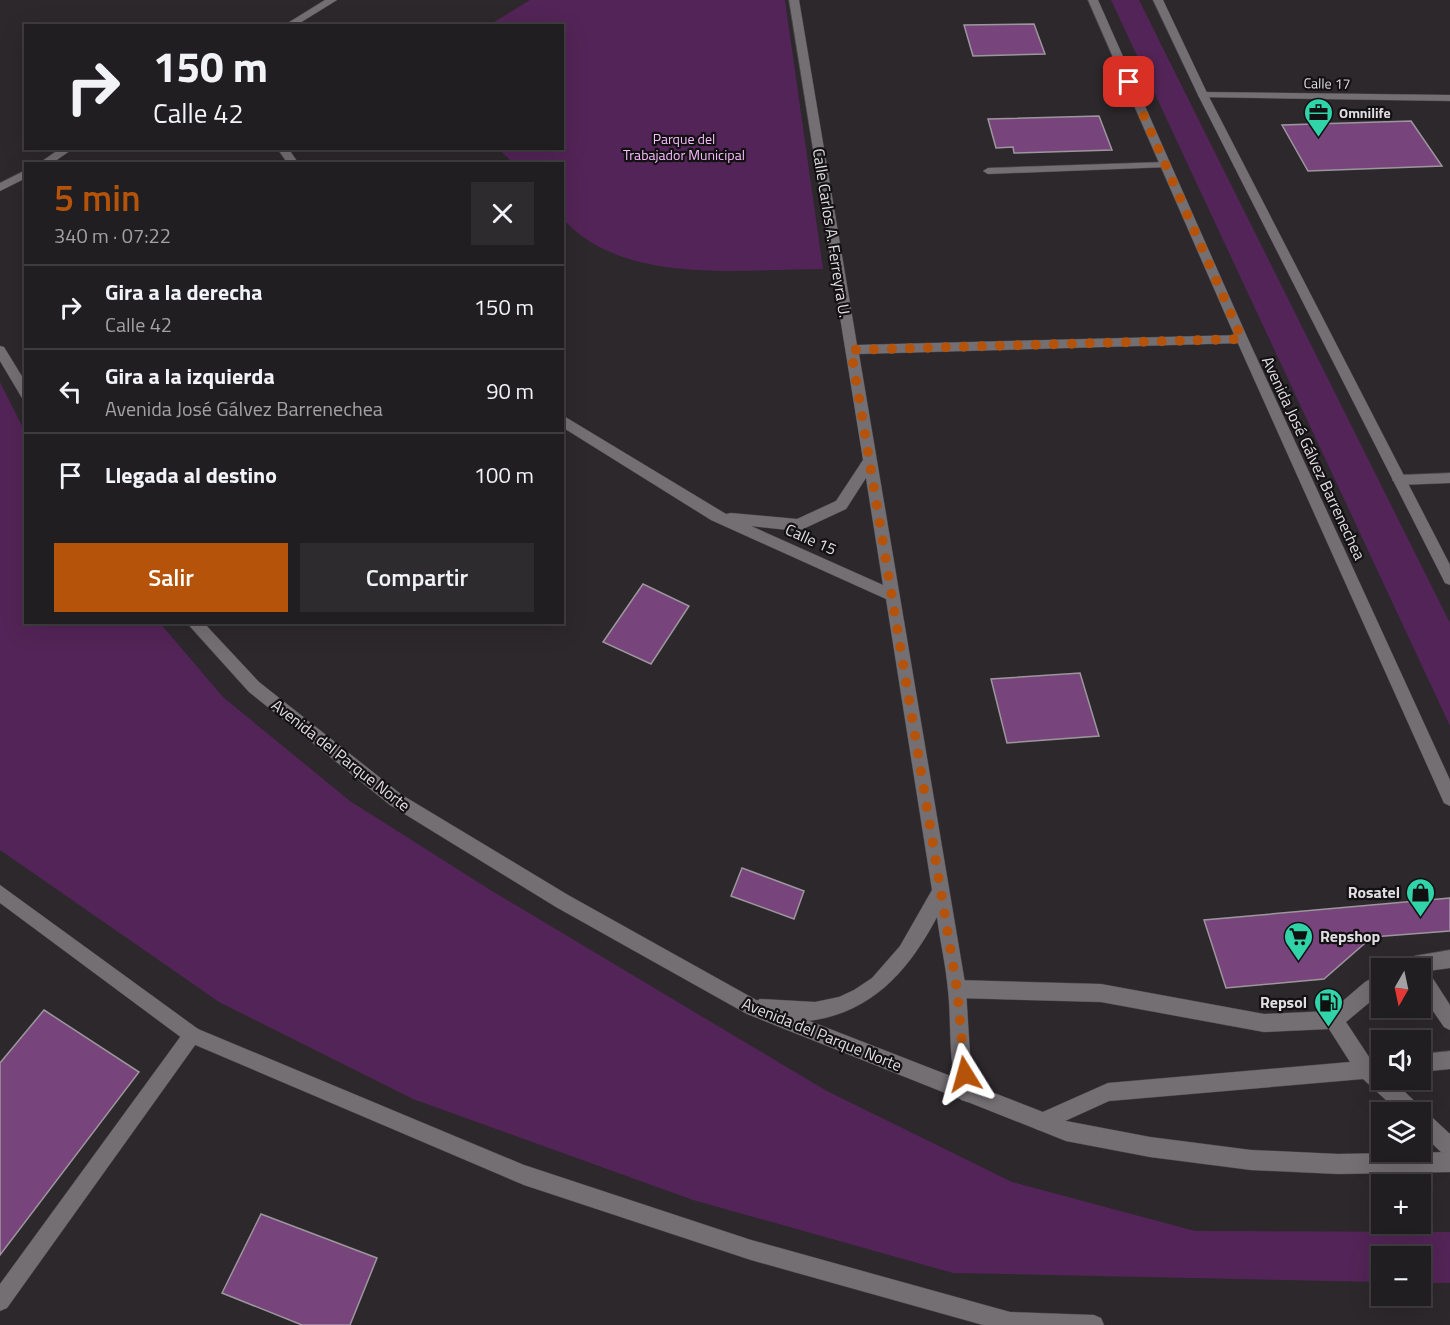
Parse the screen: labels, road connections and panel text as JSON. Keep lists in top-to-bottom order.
{
  "streets": {
    "main road": [
      "Calle 17",
      "Calle Carlos A. Ferreyra U.",
      "Avenida José Gálvez Barrenechea",
      "Calle 15",
      "Avenida del Parque Norte"
    ]
  },
  "crossings": [
    ["Calle Carlos A. Ferreyra U.", "Calle 15"],
    ["Calle Carlos A. Ferreyra U.", "Avenida del Parque Norte"]
  ],
  "parks": ["Parque del Trabajador Municipal"],
  "places": {
    "office": ["Omnilife"],
    "shop": ["Rosatel"],
    "supermarket": ["Repshop"],
    "fuel station": ["Repsol"]
  },
  "north": "bottom",
  "page": {
    "turn": ["150 m", "Calle 42"],
    "heading": ["5 min", "340 m · 07:22"],
    "list": [
      {
        "name": "Gira a la derecha",
        "note": "Calle 42",
        "value": "150 m"
      },
      {
        "name": "Gira a la izquierda",
        "note": "Avenida José Gálvez Barrenechea",
        "value": "90 m"
      },
      {
        "name": "Llegada al destino",
        "value": "100 m"
      }
    ],
    "buttons": ["Salir", "Compartir"],
    "map_buttons": ["+", "−"]
  }
}
